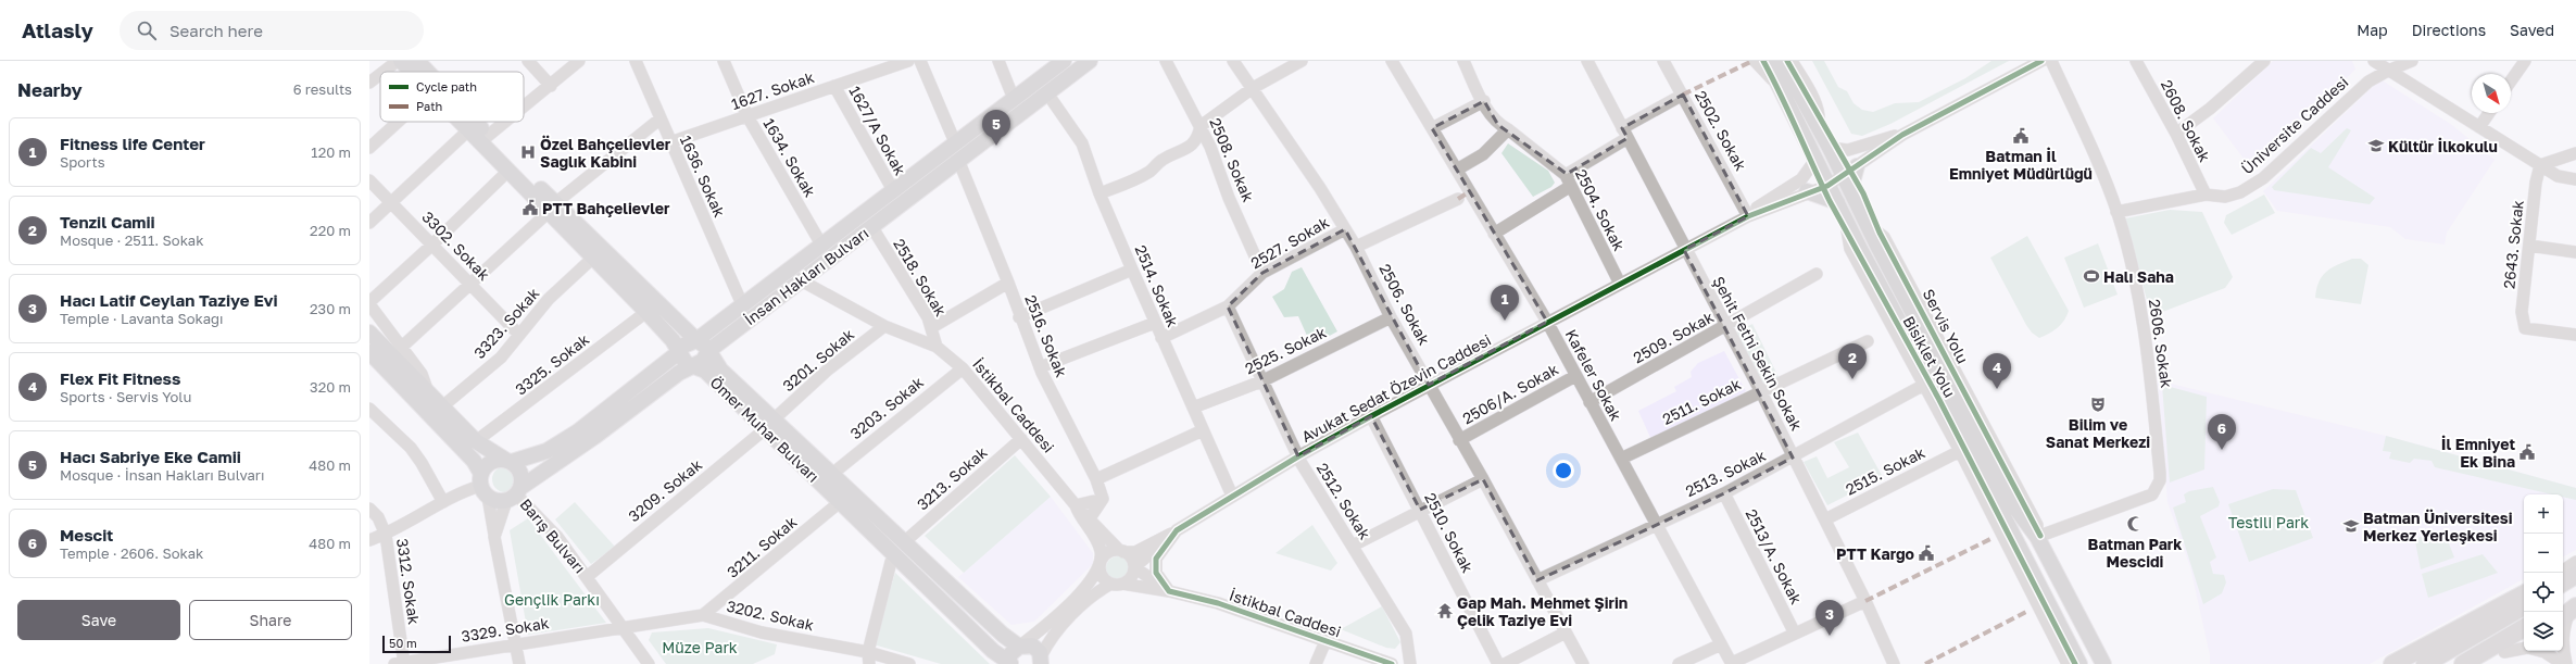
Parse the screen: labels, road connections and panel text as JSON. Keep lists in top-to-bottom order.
{
  "streets": {
    "main road": ["İnsan Hakları Bulvarı", "Ömer Muhar Bulvarı"],
    "street": [
      "1627. Sokak",
      "2608. Sokak",
      "Üniversite Caddesi",
      "1627/A Sokak",
      "2502. Sokak",
      "1634. Sokak",
      "2508. Sokak",
      "1636. Sokak",
      "2504. Sokak",
      "2527. Sokak",
      "2643. Sokak",
      "3302. Sokak",
      "2518. Sokak",
      "2514. Sokak",
      "2506. Sokak",
      "3323. Sokak",
      "2516. Sokak",
      "2509. Sokak",
      "2606. Sokak",
      "2525. Sokak",
      "Şehit Fethi Sekin Sokak",
      "3201. Sokak",
      "3325. Sokak",
      "Kafeler Sokak",
      "Avukat Sedat Özevin Caddesi",
      "2506/A. Sokak",
      "2511. Sokak",
      "İstikbal Caddesi",
      "3203. Sokak",
      "2515. Sokak",
      "2513. Sokak",
      "3213. Sokak",
      "3209. Sokak",
      "2512. Sokak",
      "2510. Sokak",
      "Barış Bulvarı",
      "3211. Sokak",
      "2513/A. Sokak",
      "3312. Sokak",
      "3202. Sokak",
      "3329. Sokak"
    ],
    "cycle path": ["Servis Yolu", "Bisiklet Yolu"]
  },
  "crossings": [
    ["1627. Sokak", "1627/A Sokak"],
    ["1627. Sokak", "1634. Sokak"],
    ["1627. Sokak", "1636. Sokak"],
    ["2608. Sokak", "Üniversite Caddesi"],
    ["Üniversite Caddesi", "2606. Sokak"],
    ["1627/A Sokak", "İnsan Hakları Bulvarı"],
    ["2502. Sokak", "Avukat Sedat Özevin Caddesi"],
    ["1634. Sokak", "İnsan Hakları Bulvarı"],
    ["2508. Sokak", "2527. Sokak"],
    ["1636. Sokak", "İnsan Hakları Bulvarı"],
    ["2504. Sokak", "Avukat Sedat Özevin Caddesi"],
    ["2527. Sokak", "2514. Sokak"],
    ["2527. Sokak", "2506. Sokak"],
    ["2527. Sokak", "2512. Sokak"],
    ["3302. Sokak", "3323. Sokak"],
    ["İnsan Hakları Bulvarı", "2518. Sokak"],
    ["İnsan Hakları Bulvarı", "2514. Sokak"],
    ["İnsan Hakları Bulvarı", "2516. Sokak"],
    ["İnsan Hakları Bulvarı", "İstikbal Caddesi"],
    ["İnsan Hakları Bulvarı", "Ömer Muhar Bulvarı"],
    ["İnsan Hakları Bulvarı", "Barış Bulvarı"],
    ["2518. Sokak", "İstikbal Caddesi"],
    ["2514. Sokak", "2525. Sokak"],
    ["2514. Sokak", "Avukat Sedat Özevin Caddesi"],
    ["2506. Sokak", "2525. Sokak"],
    ["2506. Sokak", "Avukat Sedat Özevin Caddesi"],
    ["2506. Sokak", "2506/A. Sokak"],
    ["2506. Sokak", "2513. Sokak"],
    ["3323. Sokak", "Ömer Muhar Bulvarı"],
    ["2509. Sokak", "Şehit Fethi Sekin Sokak"],
    ["2509. Sokak", "Kafeler Sokak"],
    ["2525. Sokak", "2512. Sokak"],
    ["Şehit Fethi Sekin Sokak", "Avukat Sedat Özevin Caddesi"],
    ["Şehit Fethi Sekin Sokak", "2511. Sokak"],
    ["Şehit Fethi Sekin Sokak", "2515. Sokak"],
    ["Şehit Fethi Sekin Sokak", "2513. Sokak"],
    ["3201. Sokak", "İstikbal Caddesi"],
    ["3201. Sokak", "Ömer Muhar Bulvarı"],
    ["3201. Sokak", "3209. Sokak"],
    ["3325. Sokak", "Ömer Muhar Bulvarı"],
    ["Kafeler Sokak", "Avukat Sedat Özevin Caddesi"],
    ["Kafeler Sokak", "2506/A. Sokak"],
    ["Kafeler Sokak", "2511. Sokak"],
    ["Kafeler Sokak", "2513. Sokak"],
    ["Avukat Sedat Özevin Caddesi", "İstikbal Caddesi"],
    ["Avukat Sedat Özevin Caddesi", "2512. Sokak"],
    ["Avukat Sedat Özevin Caddesi", "2510. Sokak"],
    ["İstikbal Caddesi", "3203. Sokak"],
    ["İstikbal Caddesi", "3213. Sokak"],
    ["3203. Sokak", "Ömer Muhar Bulvarı"],
    ["Ömer Muhar Bulvarı", "3213. Sokak"],
    ["Ömer Muhar Bulvarı", "3209. Sokak"],
    ["Ömer Muhar Bulvarı", "3211. Sokak"],
    ["2513. Sokak", "2513/A. Sokak"],
    ["3209. Sokak", "Barış Bulvarı"],
    ["Barış Bulvarı", "3202. Sokak"],
    ["Barış Bulvarı", "3329. Sokak"],
    ["3211. Sokak", "3202. Sokak"],
    ["3312. Sokak", "3329. Sokak"],
    ["3202. Sokak", "3329. Sokak"]
  ],
  "parks": ["Testili Park", "Gençlik Parkı", "Müze Park"],
  "places": {
    "public building": [
      "Batman İl Emniyet Müdürlüğü",
      "PTT Bahçelievler",
      "İl Emniyet Ek Bina",
      "PTT Kargo"
    ],
    "school or university": ["Kültür İlkokulu", "Batman Üniversitesi Merkez Yerleşkesi"],
    "hospital": ["Özel Bahçelievler Sağlık Kabini"],
    "sports": ["Halı Saha"],
    "theatre": ["Bilim ve Sanat Merkezi"],
    "mosque": ["Batman Park Mescidi"],
    "temple": ["Gap Mah. Mehmet Şirin Çelik Taziye Evi"]
  },
  "legend": ["Cycle path", "Path"],
  "scale_bar": "50 m",
  "north": "bottom right",
  "page": {
    "header": "Atlasly",
    "search": "Search here",
    "nav": ["Map", "Directions", "Saved"],
    "heading": ["Nearby", "6 results"],
    "pins": [
      "5",
      "1",
      "2",
      "4",
      "6",
      "3"
    ],
    "list": [
      {
        "mark": "1",
        "name": "Fitness life Center",
        "note": "Sports",
        "value": "120 m"
      },
      {
        "mark": "2",
        "name": "Tenzil Camii",
        "note": "Mosque · 2511. Sokak",
        "value": "220 m"
      },
      {
        "mark": "3",
        "name": "Hacı Latif Ceylan Taziye Evi",
        "note": "Temple · Lavanta Sokağı",
        "value": "230 m"
      },
      {
        "mark": "4",
        "name": "Flex Fit Fitness",
        "note": "Sports · Servis Yolu",
        "value": "320 m"
      },
      {
        "mark": "5",
        "name": "Hacı Sabriye Eke Camii",
        "note": "Mosque · İnsan Hakları Bulvarı",
        "value": "480 m"
      },
      {
        "mark": "6",
        "name": "Mescit",
        "note": "Temple · 2606. Sokak",
        "value": "480 m"
      }
    ],
    "map_buttons": ["+", "−"],
    "buttons": ["Save", "Share"],
    "scale": "50 m"
  }
}
